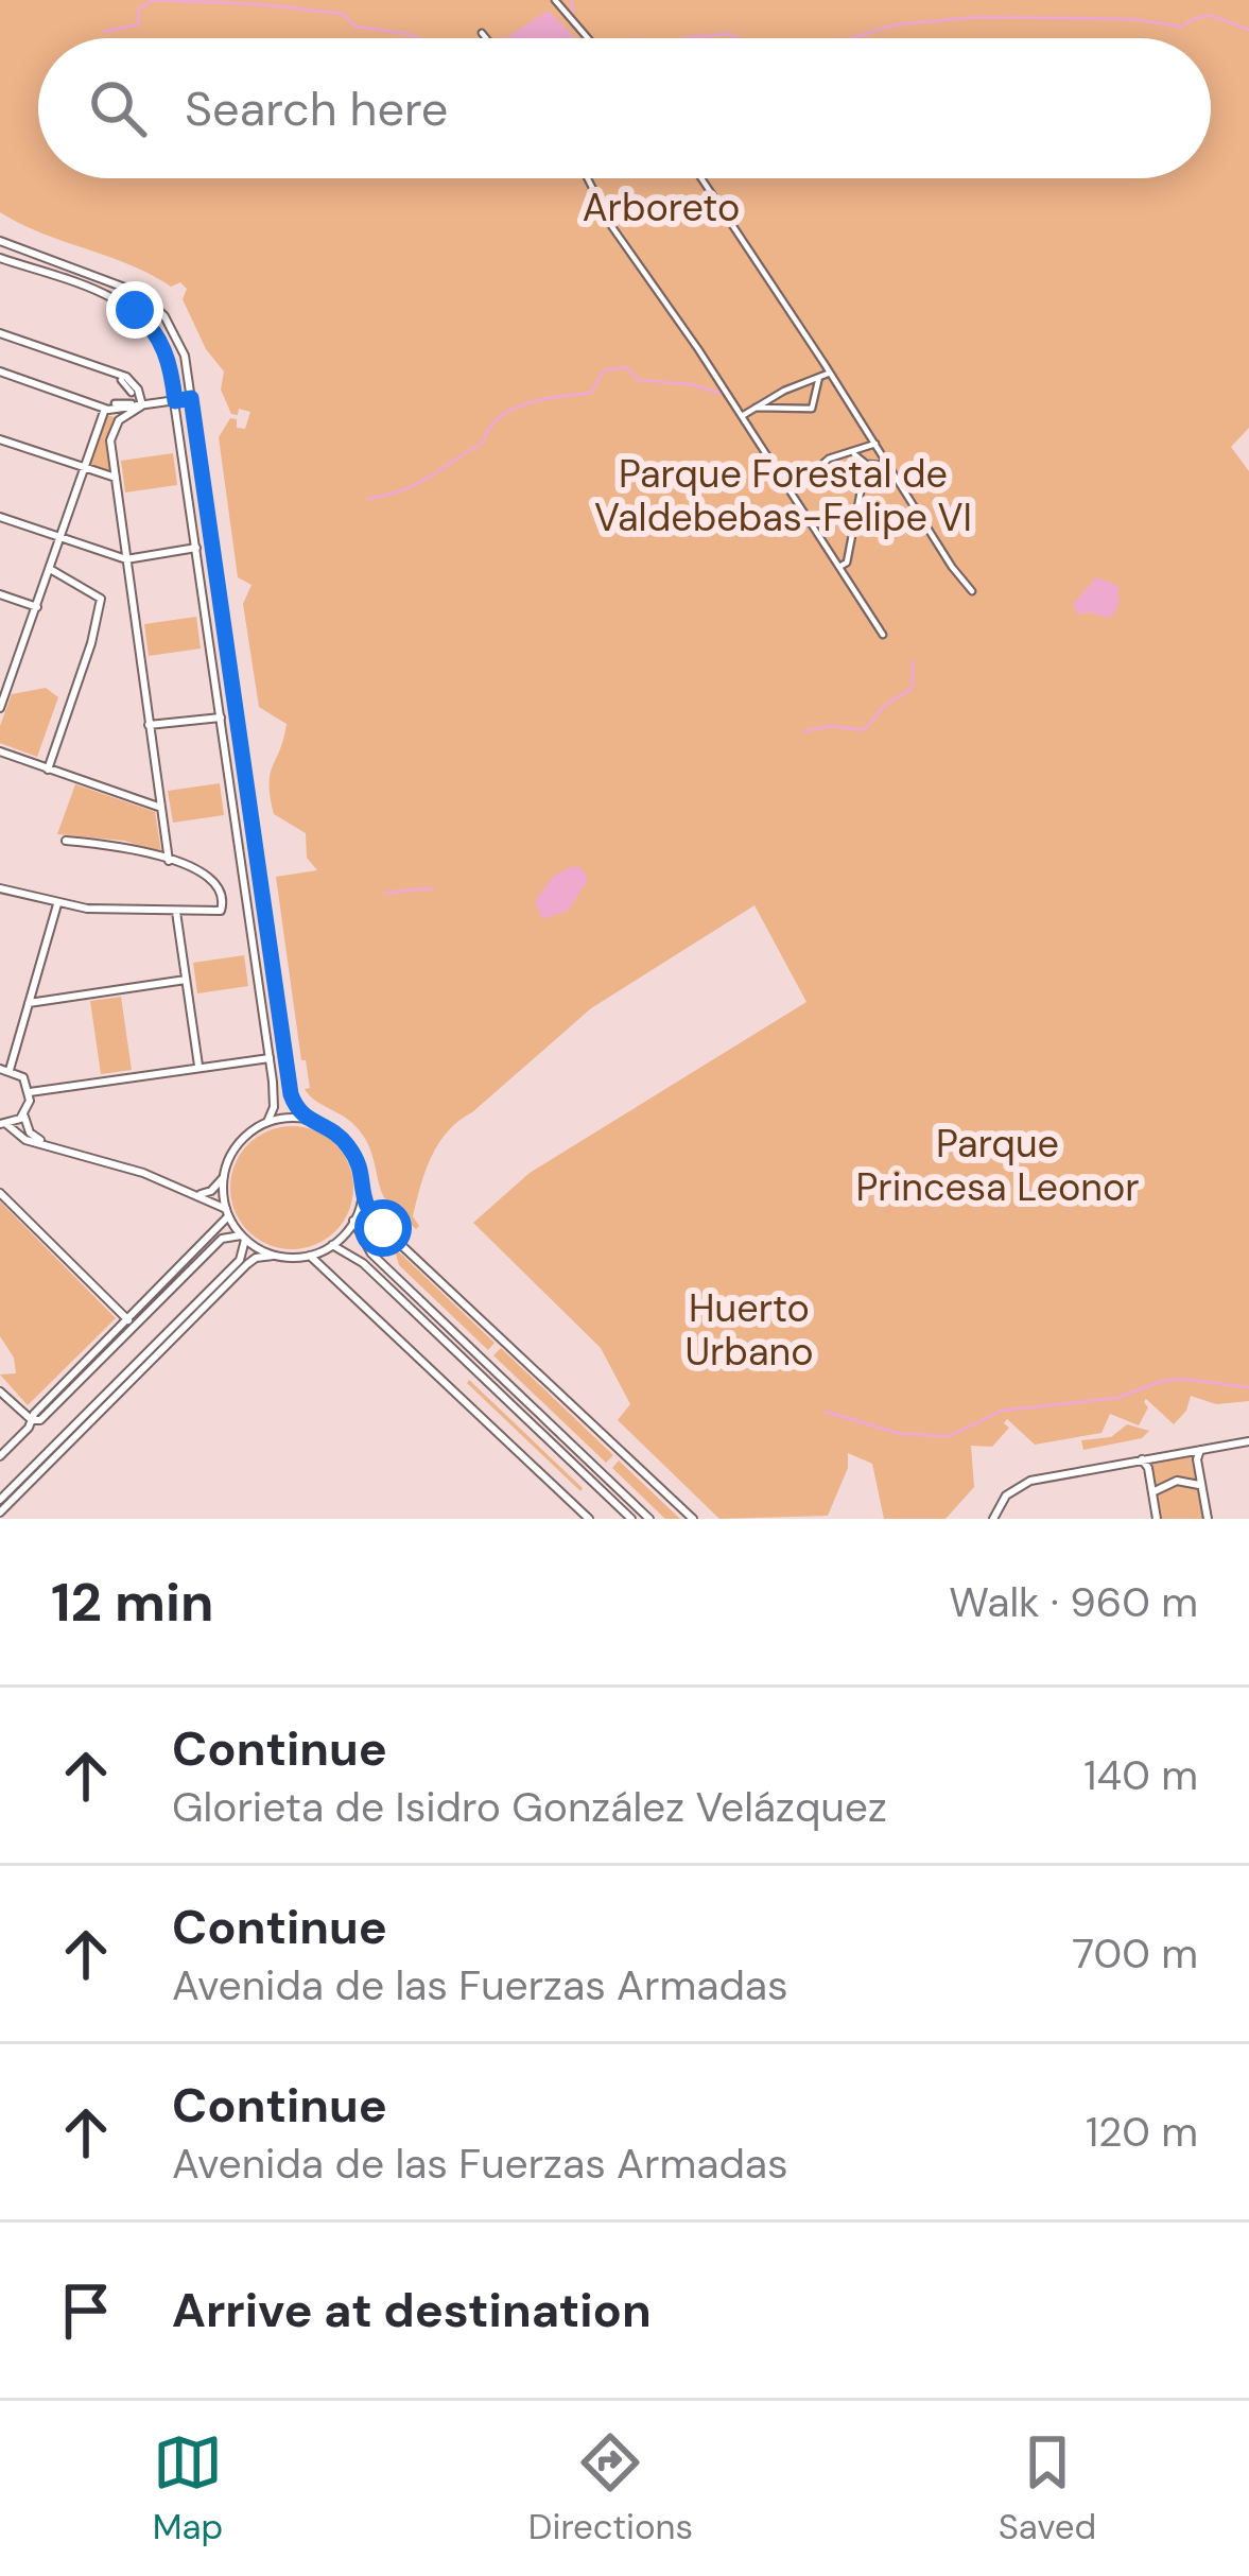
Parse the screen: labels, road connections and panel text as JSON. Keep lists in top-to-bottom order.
{
  "parks": [
    "Arboreto",
    "Parque Forestal de Valdebebas-Felipe VI",
    "Parque Princesa Leonor",
    "Huerto Urbano"
  ],
  "page": {
    "search": "Search here",
    "heading": ["12 min", "Walk · 960 m"],
    "list": [
      ["Continue", "Glorieta de Isidro González Velázquez", "140 m"],
      ["Continue", "Avenida de las Fuerzas Armadas", "700 m"],
      ["Continue", "Avenida de las Fuerzas Armadas", "120 m"],
      "Arrive at destination"
    ],
    "nav": ["Map", "Directions", "Saved"]
  }
}
